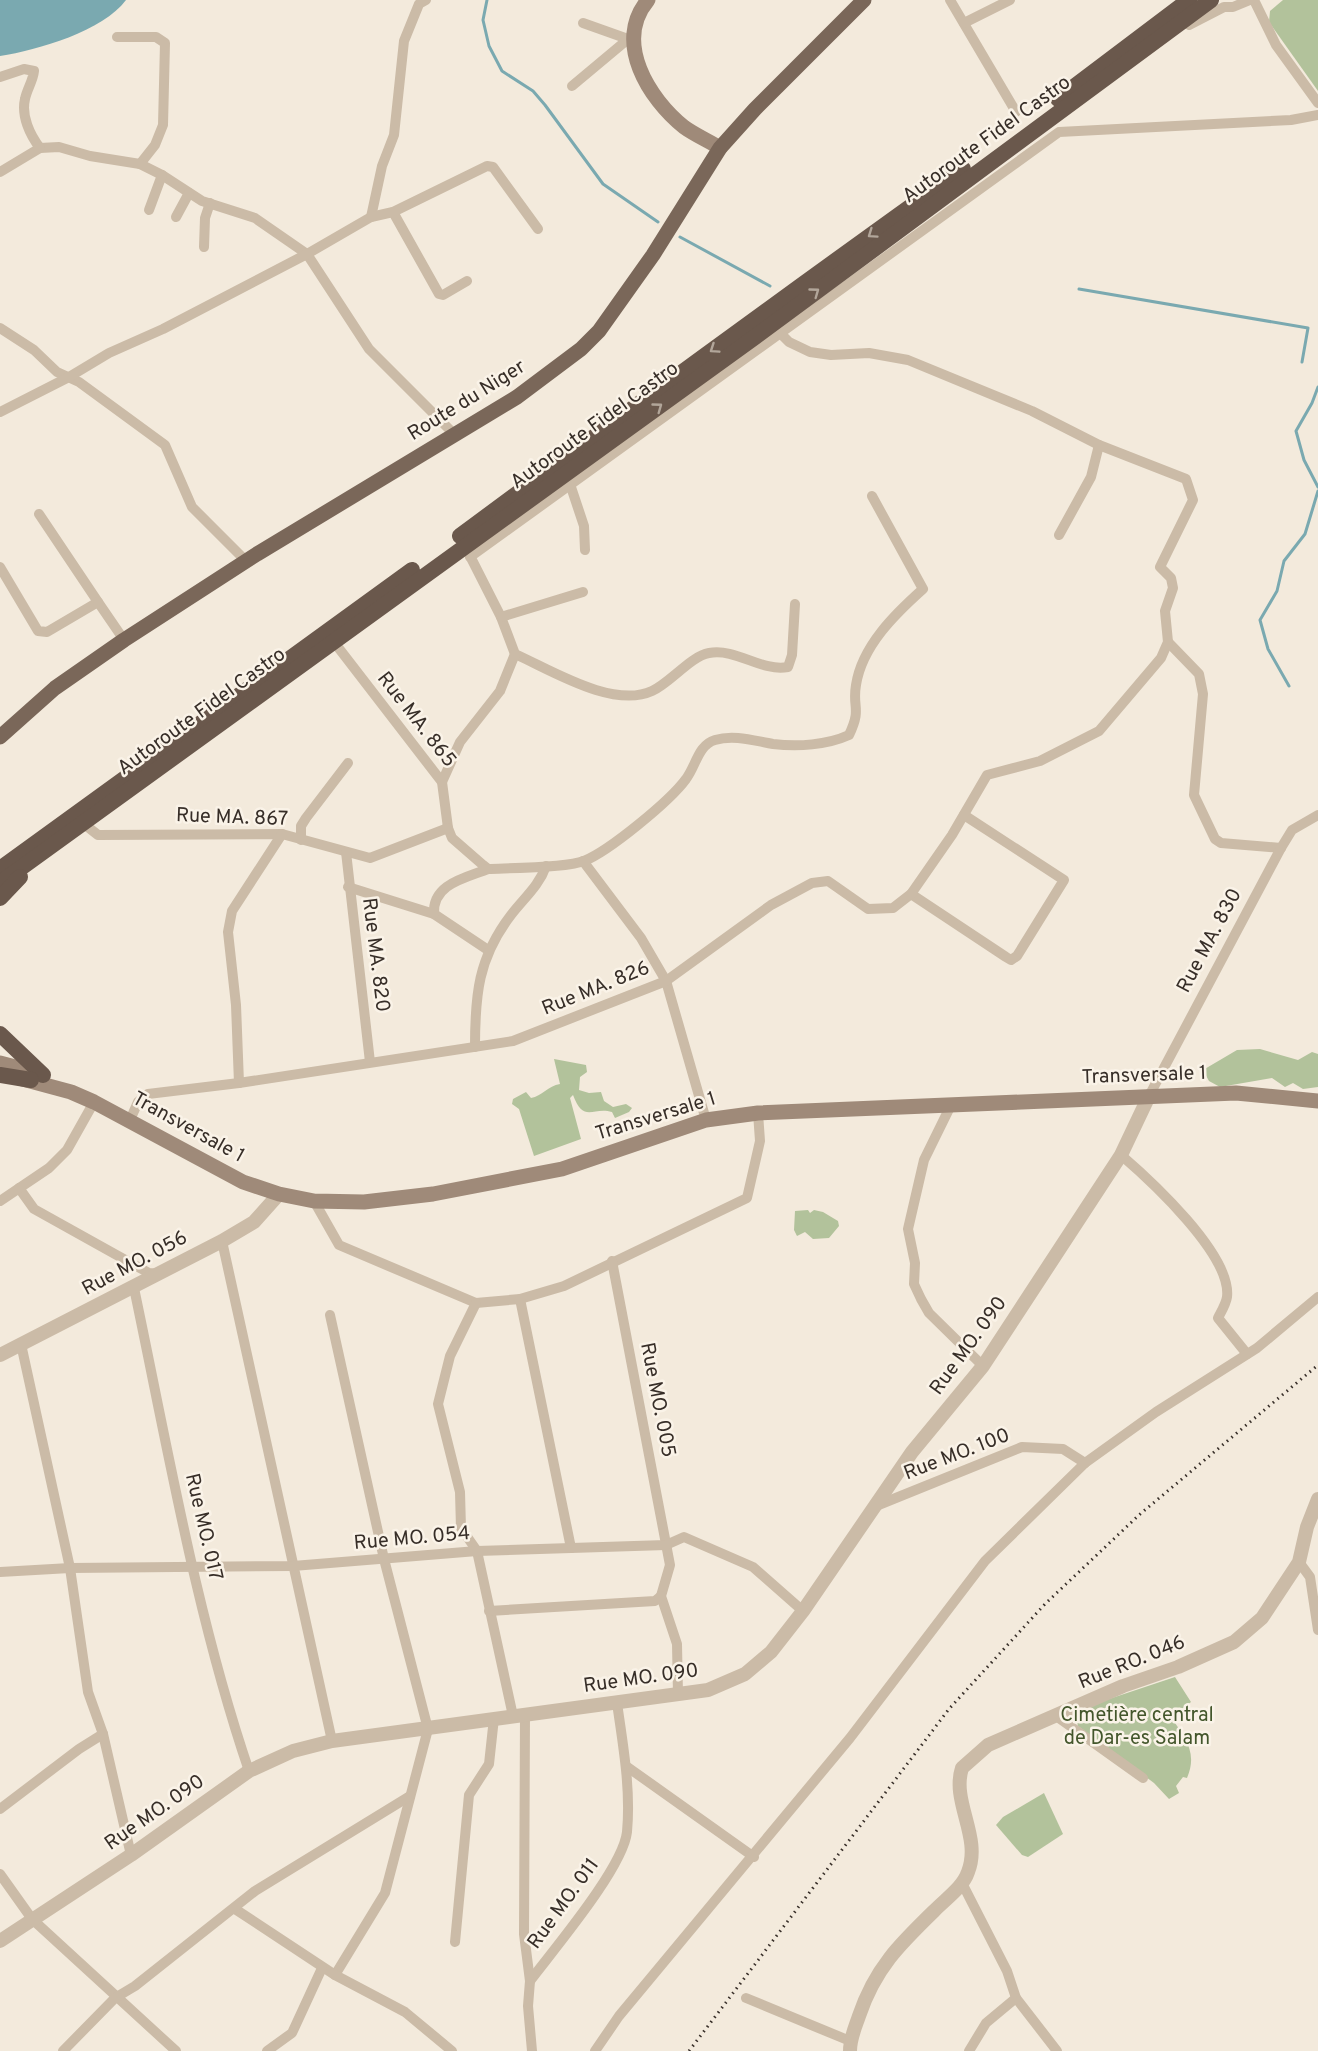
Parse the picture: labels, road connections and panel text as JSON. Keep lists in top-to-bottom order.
{
  "streets": {
    "highway": ["Autoroute Fidel Castro"],
    "main road": ["Route du Niger", "Transversale 1"],
    "street": [
      "Rue MA. 865",
      "Rue MA. 867",
      "Rue MA. 830",
      "Rue MA. 820",
      "Rue MA. 826",
      "Rue MO. 056",
      "Rue MO. 090",
      "Rue MO. 005",
      "Rue MO. 100",
      "Rue MO. 017",
      "Rue MO. 054",
      "Rue RO. 046",
      "Rue MO. 011"
    ]
  },
  "crossings": [
    ["Autoroute Fidel Castro", "Rue MA. 865"],
    ["Autoroute Fidel Castro", "Rue MA. 867"],
    ["Rue MA. 865", "Rue MA. 867"],
    ["Rue MA. 867", "Rue MA. 820"],
    ["Rue MA. 830", "Transversale 1"],
    ["Rue MA. 830", "Rue MO. 090"],
    ["Rue MA. 820", "Rue MA. 826"],
    ["Rue MA. 826", "Transversale 1"],
    ["Transversale 1", "Rue MO. 056"],
    ["Transversale 1", "Rue MO. 090"],
    ["Rue MO. 056", "Rue MO. 017"],
    ["Rue MO. 090", "Rue MO. 100"],
    ["Rue MO. 090", "Rue MO. 017"],
    ["Rue MO. 090", "Rue MO. 054"],
    ["Rue MO. 090", "Rue MO. 011"],
    ["Rue MO. 005", "Rue MO. 054"],
    ["Rue MO. 017", "Rue MO. 054"]
  ],
  "parks": ["Cimetière central de Dar-es Salam"]
}
